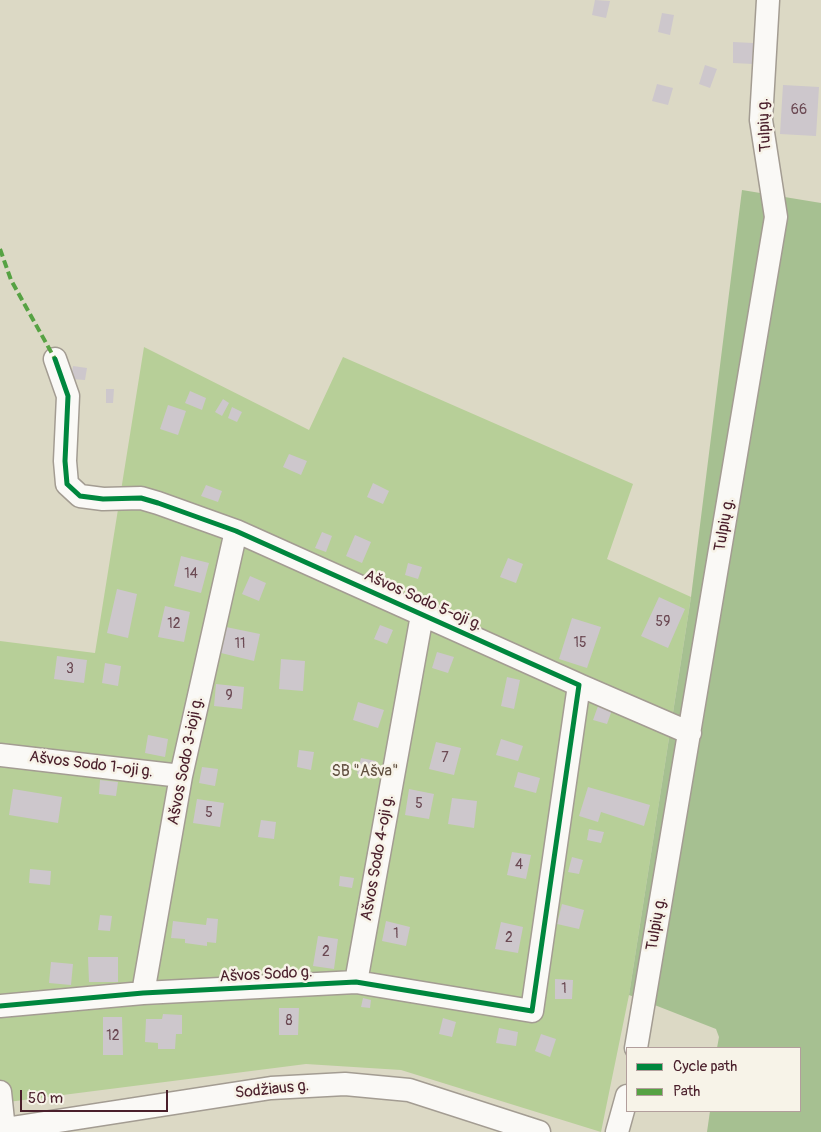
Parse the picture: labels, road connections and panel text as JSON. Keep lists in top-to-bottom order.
{
  "streets": {
    "street": [
      "Tulpių g.",
      "Ašvos Sodo 5-oji g.",
      "Ašvos Sodo 3-ioji g.",
      "Ašvos Sodo 1-oji g.",
      "Ašvos Sodo 4-oji g.",
      "Ašvos Sodo g.",
      "Sodžiaus g."
    ]
  },
  "crossings": [
    ["Tulpių g.", "Ašvos Sodo 5-oji g."],
    ["Ašvos Sodo 5-oji g.", "Ašvos Sodo 3-ioji g."],
    ["Ašvos Sodo 5-oji g.", "Ašvos Sodo 4-oji g."],
    ["Ašvos Sodo 5-oji g.", "Ašvos Sodo g."],
    ["Ašvos Sodo 3-ioji g.", "Ašvos Sodo 1-oji g."],
    ["Ašvos Sodo 3-ioji g.", "Ašvos Sodo g."],
    ["Ašvos Sodo 4-oji g.", "Ašvos Sodo g."]
  ],
  "parks": ["SB \"Ašva\""],
  "house_numbers": [
    "66",
    "14",
    "59",
    "12",
    "15",
    "11",
    "3",
    "9",
    "7",
    "5",
    "5",
    "4",
    "1",
    "2",
    "2",
    "1",
    "8",
    "12"
  ],
  "legend": ["Cycle path", "Path"],
  "scale_bar": "50 m"
}
